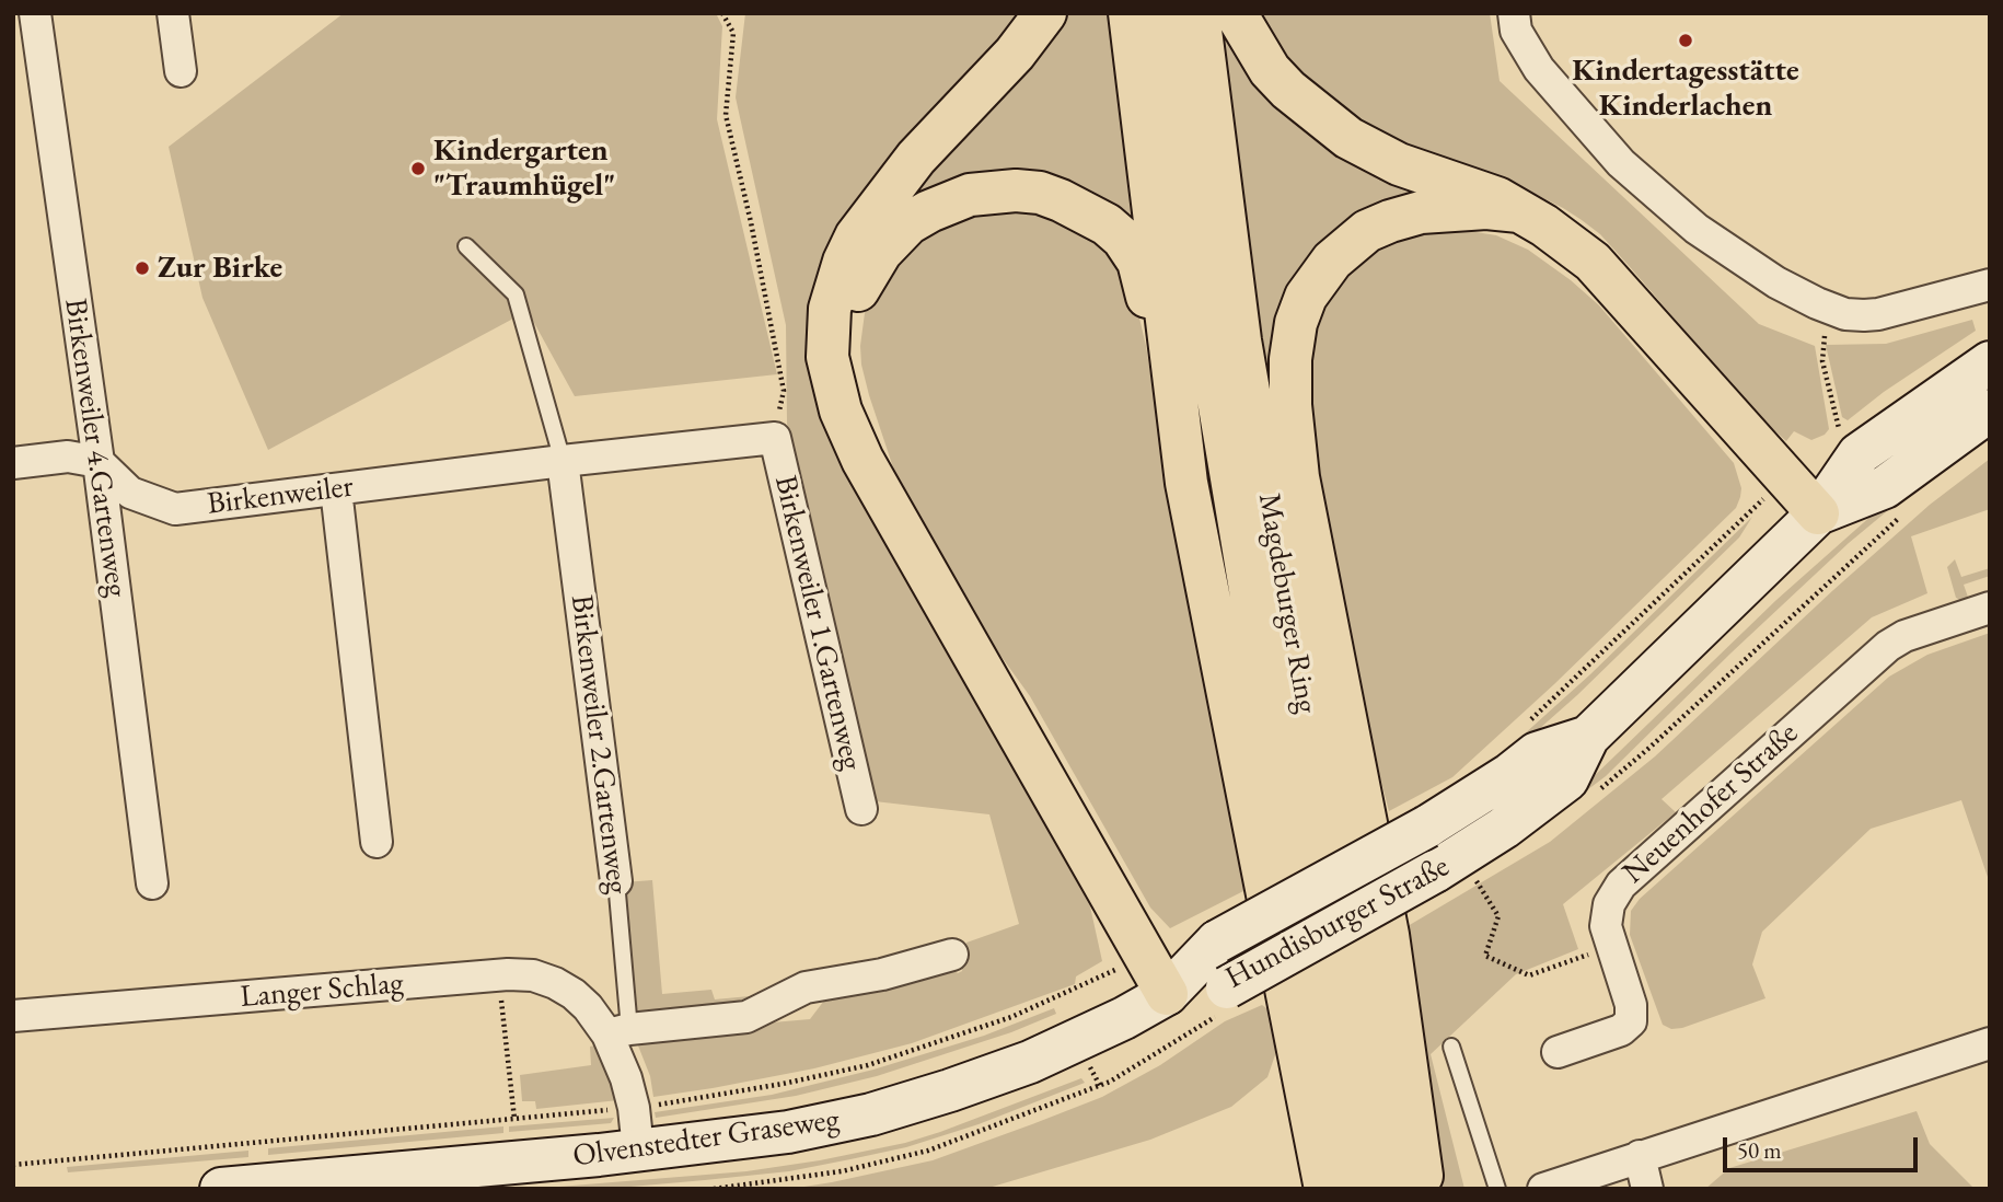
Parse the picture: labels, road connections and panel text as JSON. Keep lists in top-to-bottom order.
{
  "streets": {
    "highway": ["Magdeburger Ring"],
    "main road": ["Hundisburger Straße", "Olvenstedter Graseweg"],
    "street": [
      "Birkenweiler 4.Gartenweg",
      "Birkenweiler",
      "Birkenweiler 1.Gartenweg",
      "Birkenweiler 2.Gartenweg",
      "Neuenhofer Straße",
      "Langer Schlag"
    ]
  },
  "crossings": [
    ["Birkenweiler 4.Gartenweg", "Birkenweiler"],
    ["Birkenweiler", "Birkenweiler 1.Gartenweg"],
    ["Birkenweiler", "Birkenweiler 2.Gartenweg"],
    ["Birkenweiler 2.Gartenweg", "Langer Schlag"],
    ["Hundisburger Straße", "Olvenstedter Graseweg"],
    ["Langer Schlag", "Olvenstedter Graseweg"]
  ],
  "places": ["Kindertagesstätte Kinderlachen", "Kindergarten \"Traumhügel\"", "Zur Birke"],
  "scale_bar": "50 m"
}
